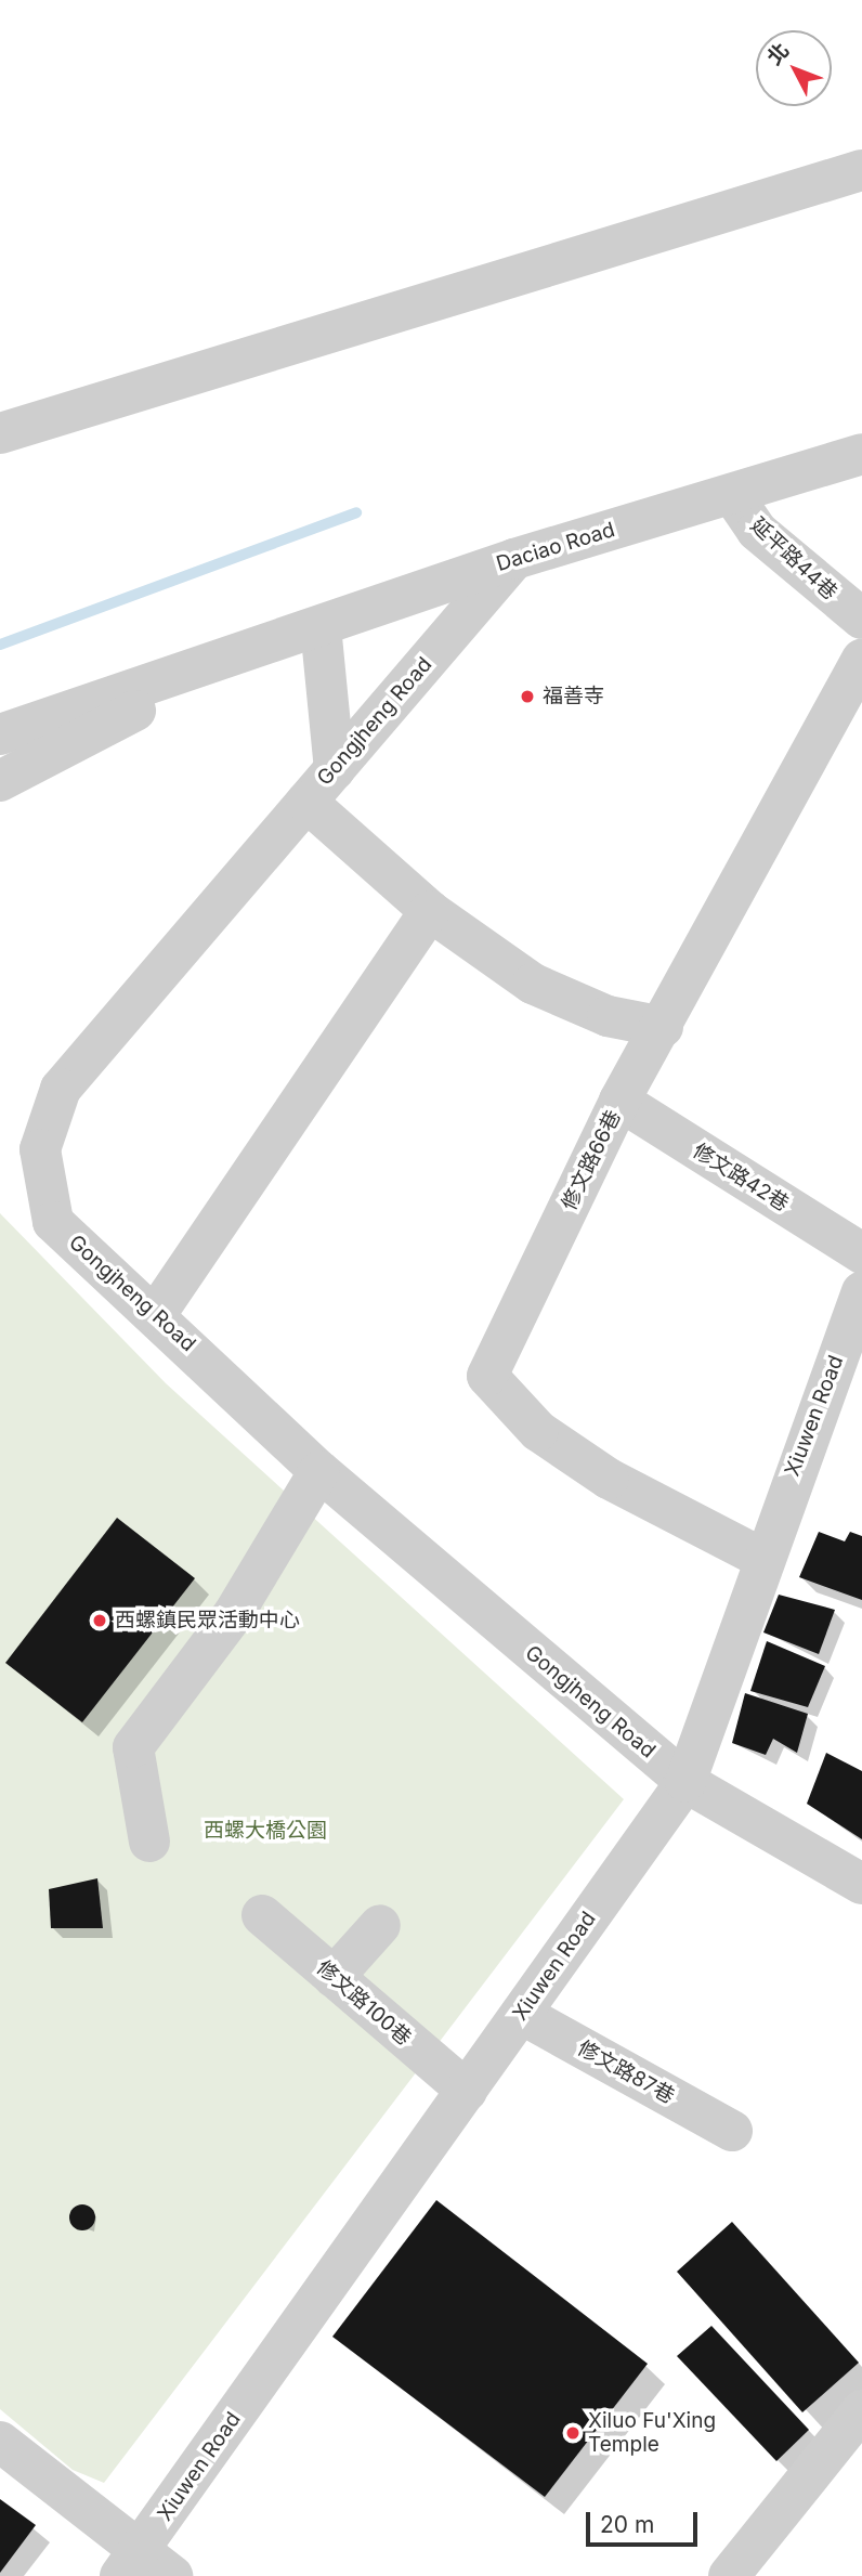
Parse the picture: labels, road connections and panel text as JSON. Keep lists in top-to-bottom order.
{
  "streets": {
    "street": [
      "Daciao Road",
      "延平路44巷",
      "Gongjheng Road",
      "修文路66巷",
      "修文路42巷",
      "Xiuwen Road",
      "修文路100巷",
      "修文路87巷"
    ]
  },
  "crossings": [
    ["Daciao Road", "延平路44巷"],
    ["Daciao Road", "Gongjheng Road"],
    ["Gongjheng Road", "Xiuwen Road"],
    ["修文路66巷", "修文路42巷"],
    ["修文路66巷", "Xiuwen Road"],
    ["Xiuwen Road", "修文路100巷"],
    ["Xiuwen Road", "修文路87巷"]
  ],
  "parks": ["西螺大橋公園"],
  "places": ["福善寺", "西螺鎮民眾活動中心", "Xiluo Fu'Xing Temple"],
  "scale_bar": "20 m",
  "north": "top left"
}
